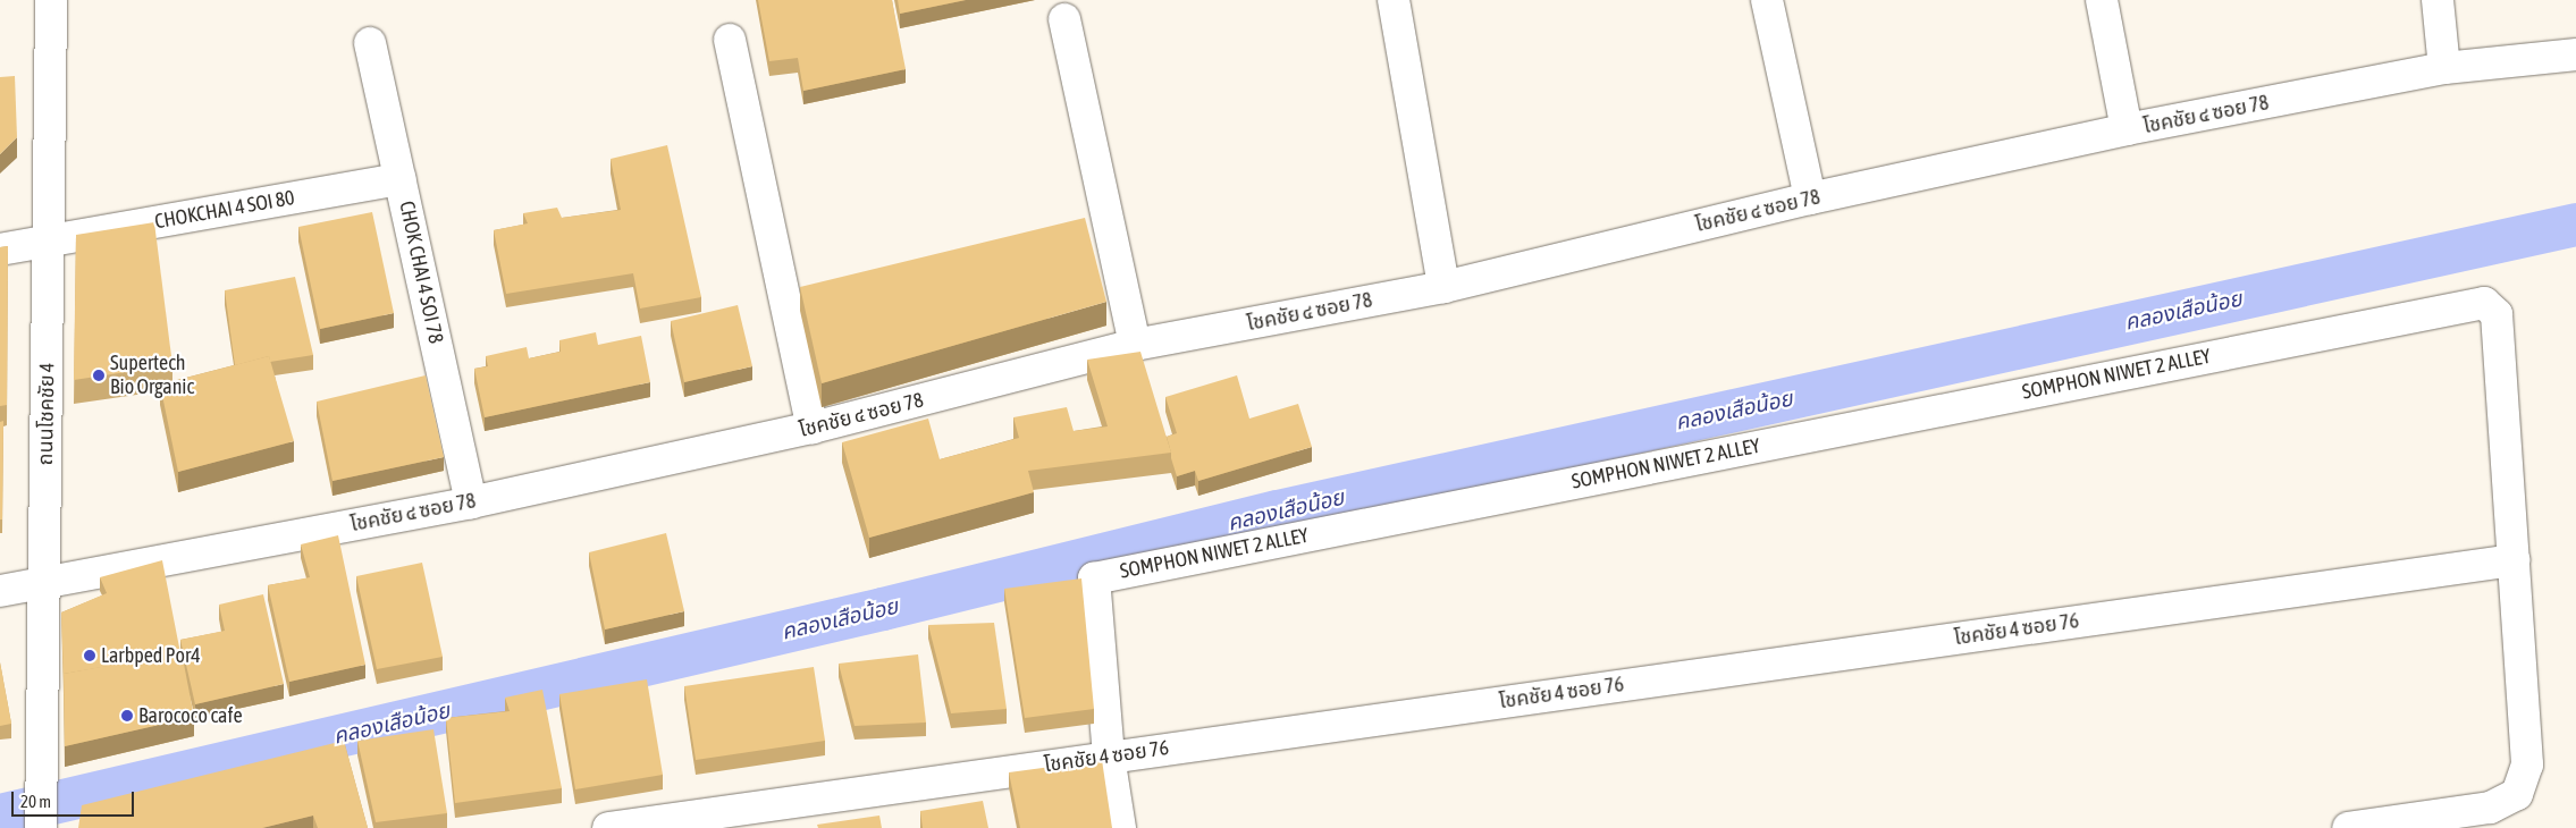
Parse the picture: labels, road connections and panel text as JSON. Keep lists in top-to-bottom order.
{
  "streets": {
    "street": [
      "โชคชัย ๔ ซอย 78",
      "CHOKCHAI 4 SOI 80",
      "CHOK CHAI 4 SOI 78",
      "SOMPHON NIWET 2 ALLEY",
      "ถนนโชคชัย 4",
      "โชคชัย 4 ซอย 76"
    ]
  },
  "crossings": [
    ["โชคชัย ๔ ซอย 78", "CHOK CHAI 4 SOI 78"],
    ["โชคชัย ๔ ซอย 78", "ถนนโชคชัย 4"],
    ["CHOKCHAI 4 SOI 80", "CHOK CHAI 4 SOI 78"],
    ["CHOKCHAI 4 SOI 80", "ถนนโชคชัย 4"],
    ["SOMPHON NIWET 2 ALLEY", "โชคชัย 4 ซอย 76"]
  ],
  "water": ["คลองเสือน้อย"],
  "places": ["Supertech Bio Organic", "Larbped Por4", "Barococo cafe"],
  "scale_bar": "20 m"
}
